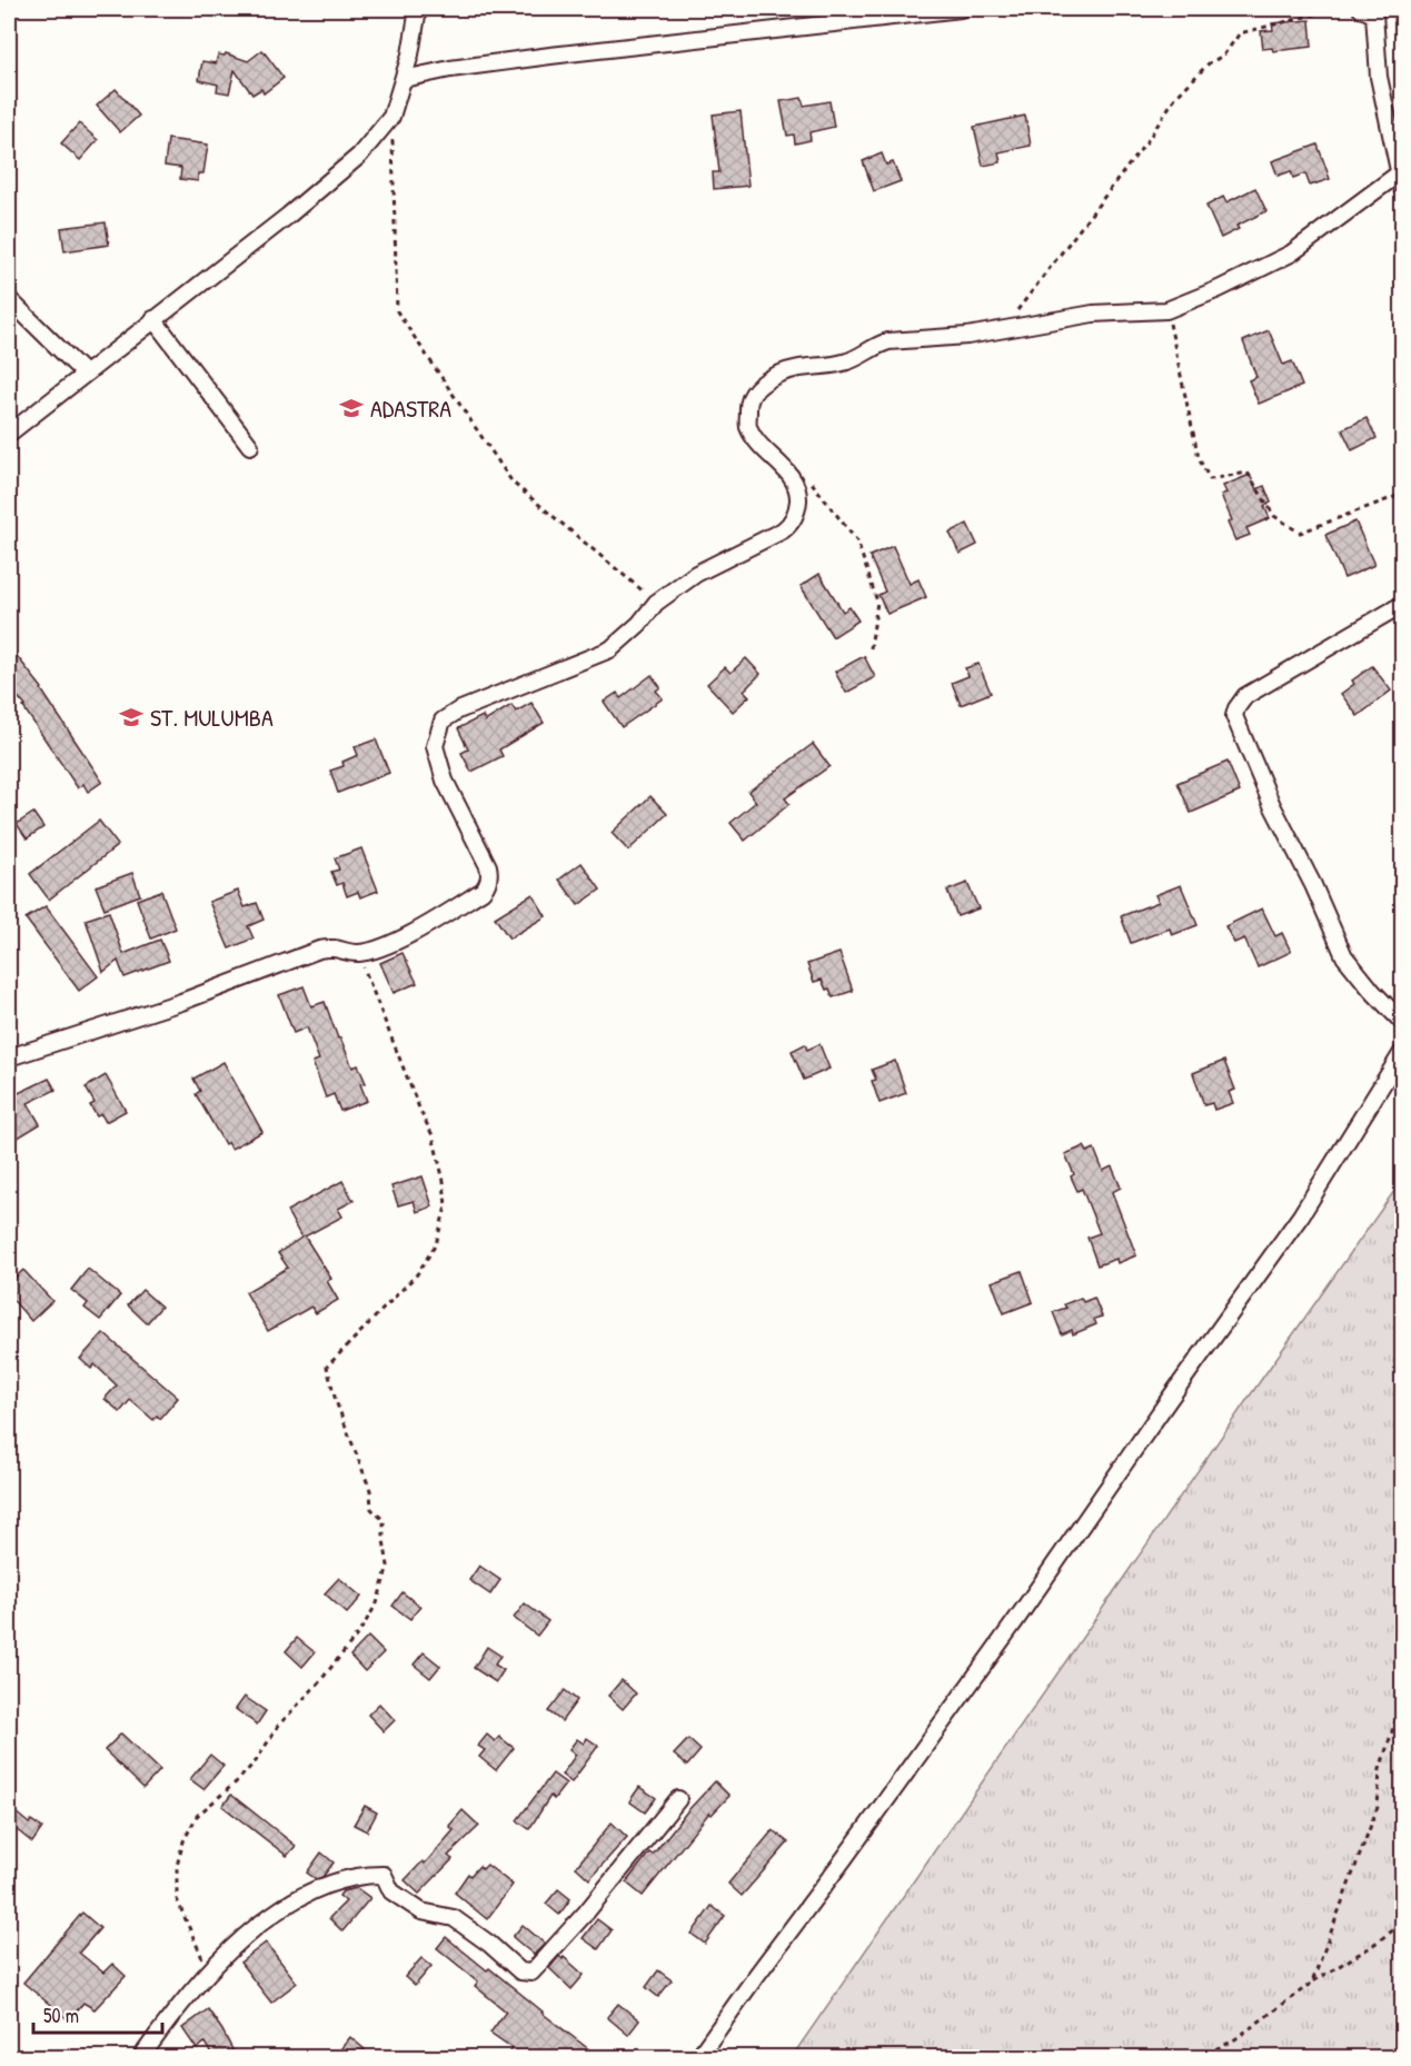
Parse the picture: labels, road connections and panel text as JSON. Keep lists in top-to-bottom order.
{
  "places": {
    "school or university": ["ADASTRA", "ST. MULUMBA"]
  },
  "scale_bar": "50 m"
}
